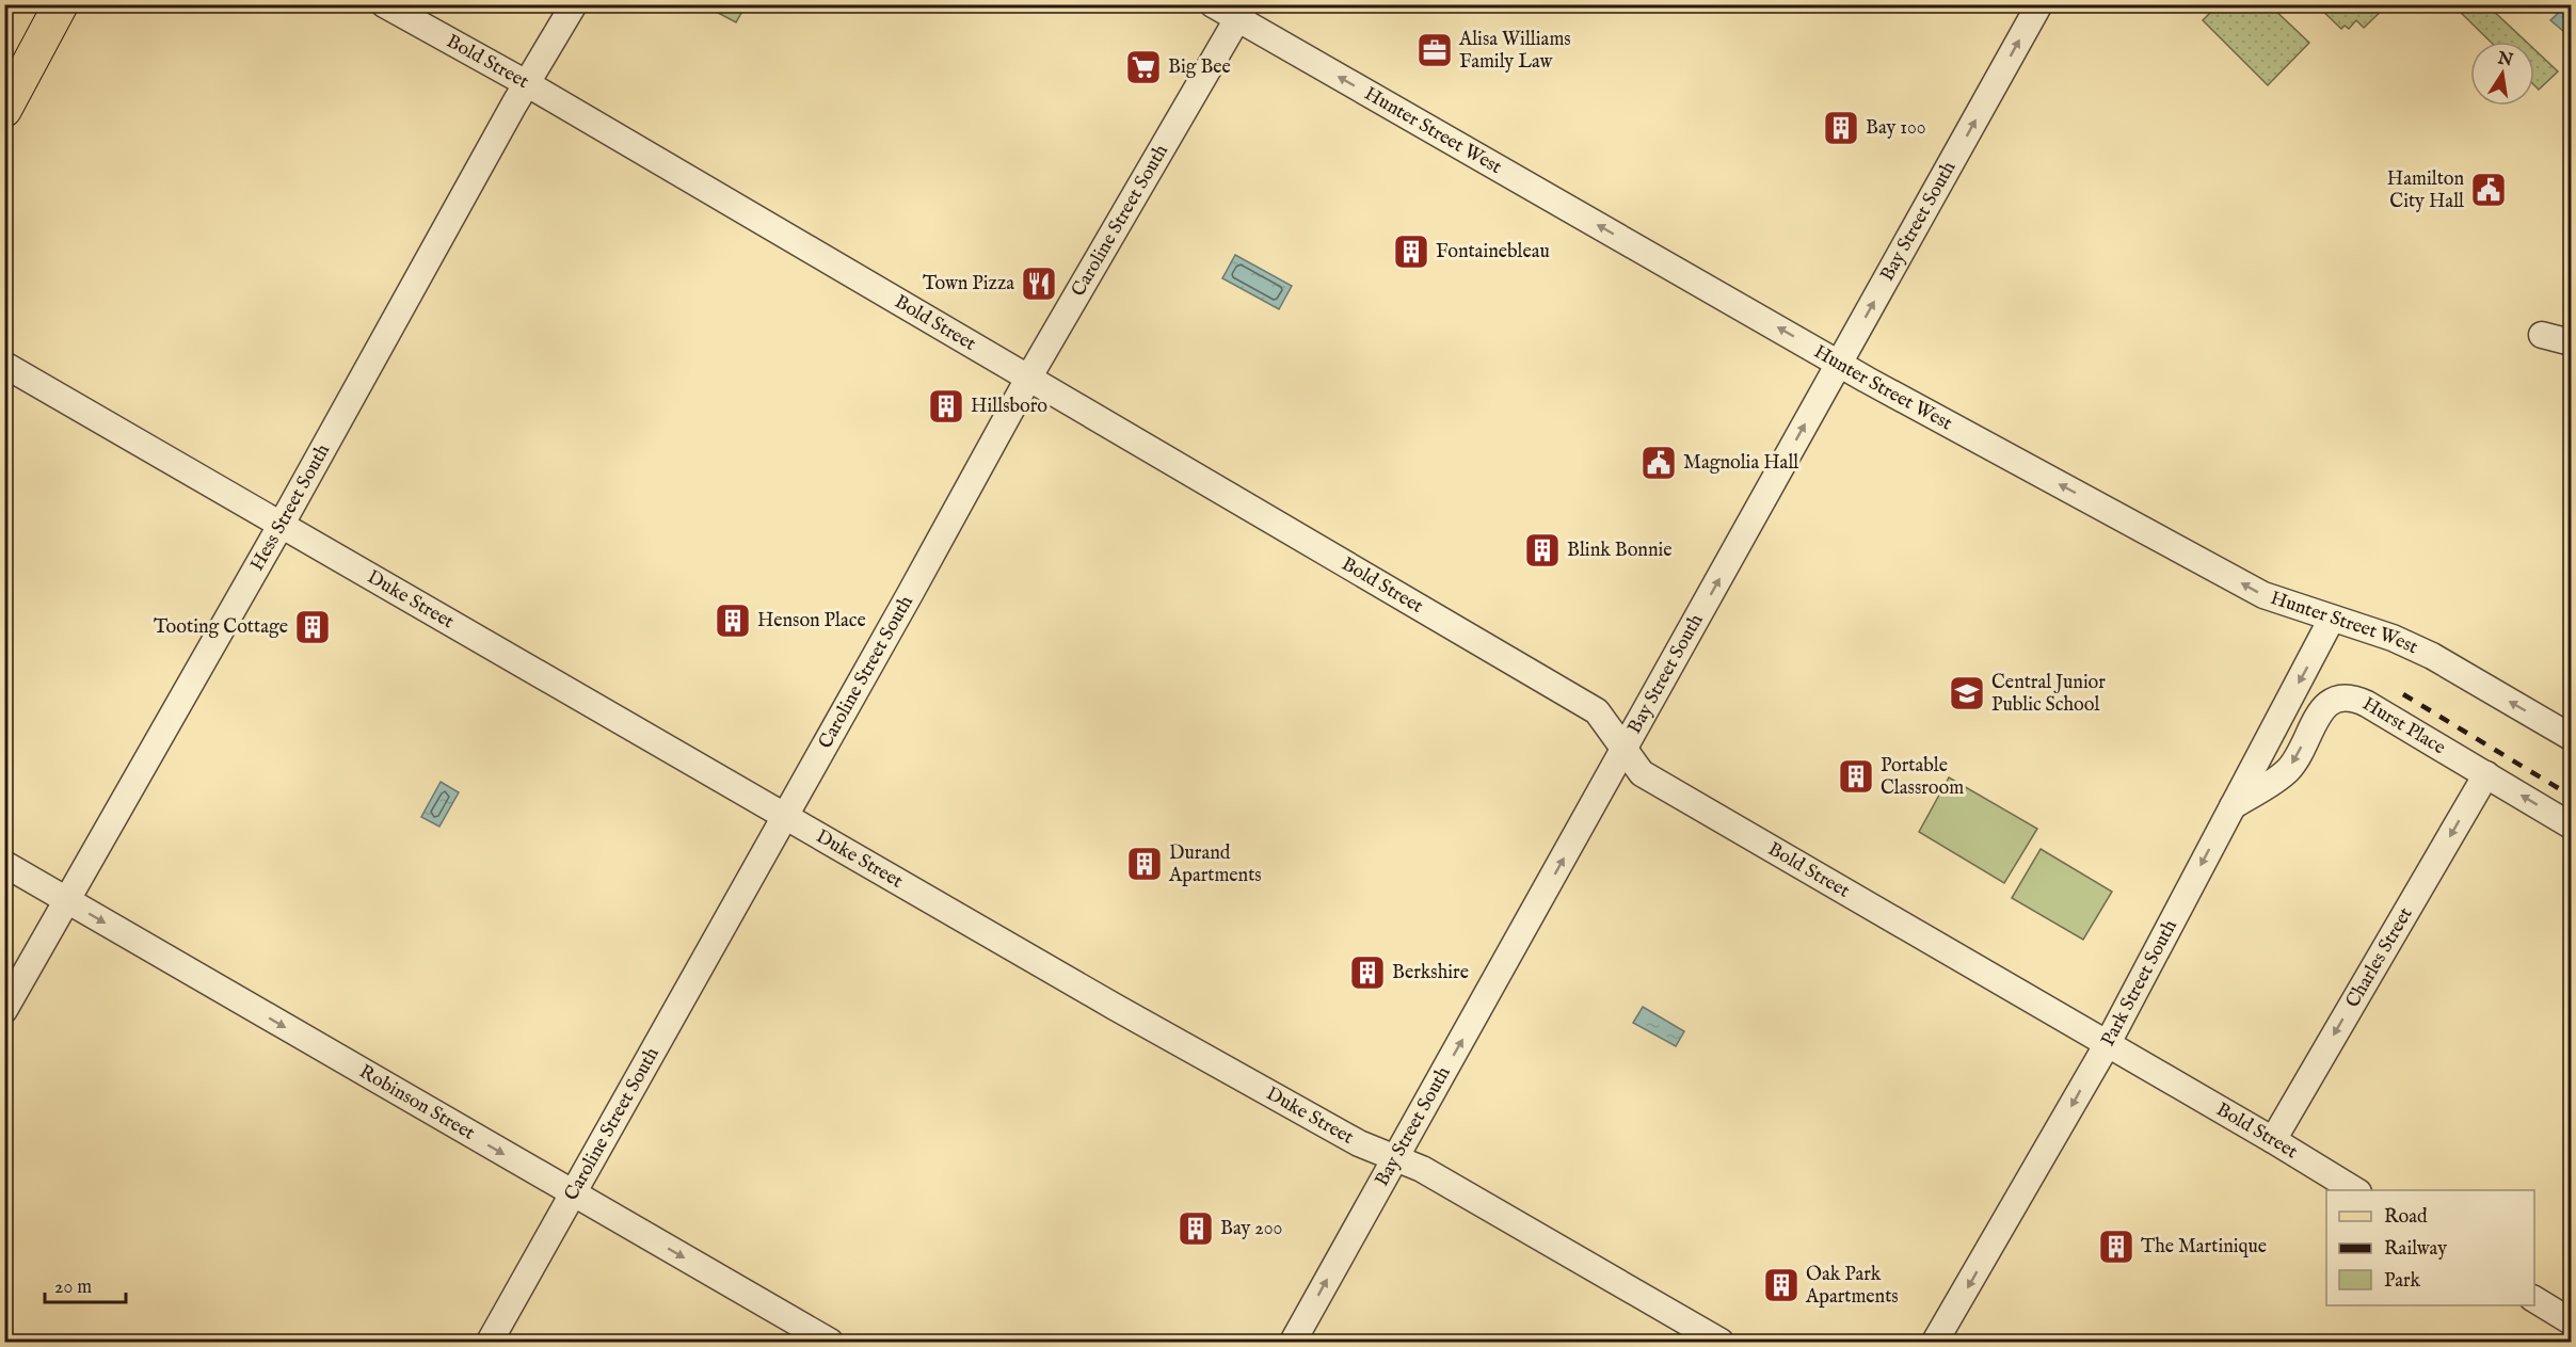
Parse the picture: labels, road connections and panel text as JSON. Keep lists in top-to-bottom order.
{
  "streets": {
    "street": [
      "Bold Street",
      "Hunter Street West",
      "Caroline Street South",
      "Bay Street South",
      "Hess Street South",
      "Duke Street",
      "Hurst Place",
      "Charles Street",
      "Park Street South",
      "Robinson Street"
    ]
  },
  "crossings": [
    ["Bold Street", "Caroline Street South"],
    ["Bold Street", "Bay Street South"],
    ["Bold Street", "Hess Street South"],
    ["Bold Street", "Charles Street"],
    ["Bold Street", "Park Street South"],
    ["Hunter Street West", "Caroline Street South"],
    ["Hunter Street West", "Bay Street South"],
    ["Hunter Street West", "Park Street South"],
    ["Caroline Street South", "Duke Street"],
    ["Caroline Street South", "Robinson Street"],
    ["Bay Street South", "Duke Street"],
    ["Hess Street South", "Duke Street"],
    ["Hess Street South", "Robinson Street"],
    ["Hurst Place", "Charles Street"],
    ["Hurst Place", "Park Street South"]
  ],
  "one_way": [
    "Hunter Street West",
    "Bay Street South",
    "Charles Street",
    "Park Street South",
    "Robinson Street"
  ],
  "places": {
    "office": ["Alisa Williams Family Law"],
    "supermarket": ["Big Bee"],
    "building": [
      "Bay 100",
      "Fontainebleau",
      "Hillsboro",
      "Blink Bonnie",
      "Henson Place",
      "Tooting Cottage",
      "Portable Classroom",
      "Durand Apartments",
      "Berkshire",
      "Bay 200",
      "The Martinique",
      "Oak Park Apartments"
    ],
    "public building": ["Hamilton City Hall", "Magnolia Hall"],
    "restaurant": ["Town Pizza"],
    "school or university": ["Central Junior Public School"]
  },
  "legend": ["Road", "Railway", "Park"],
  "scale_bar": "20 m",
  "north": "top"
}
